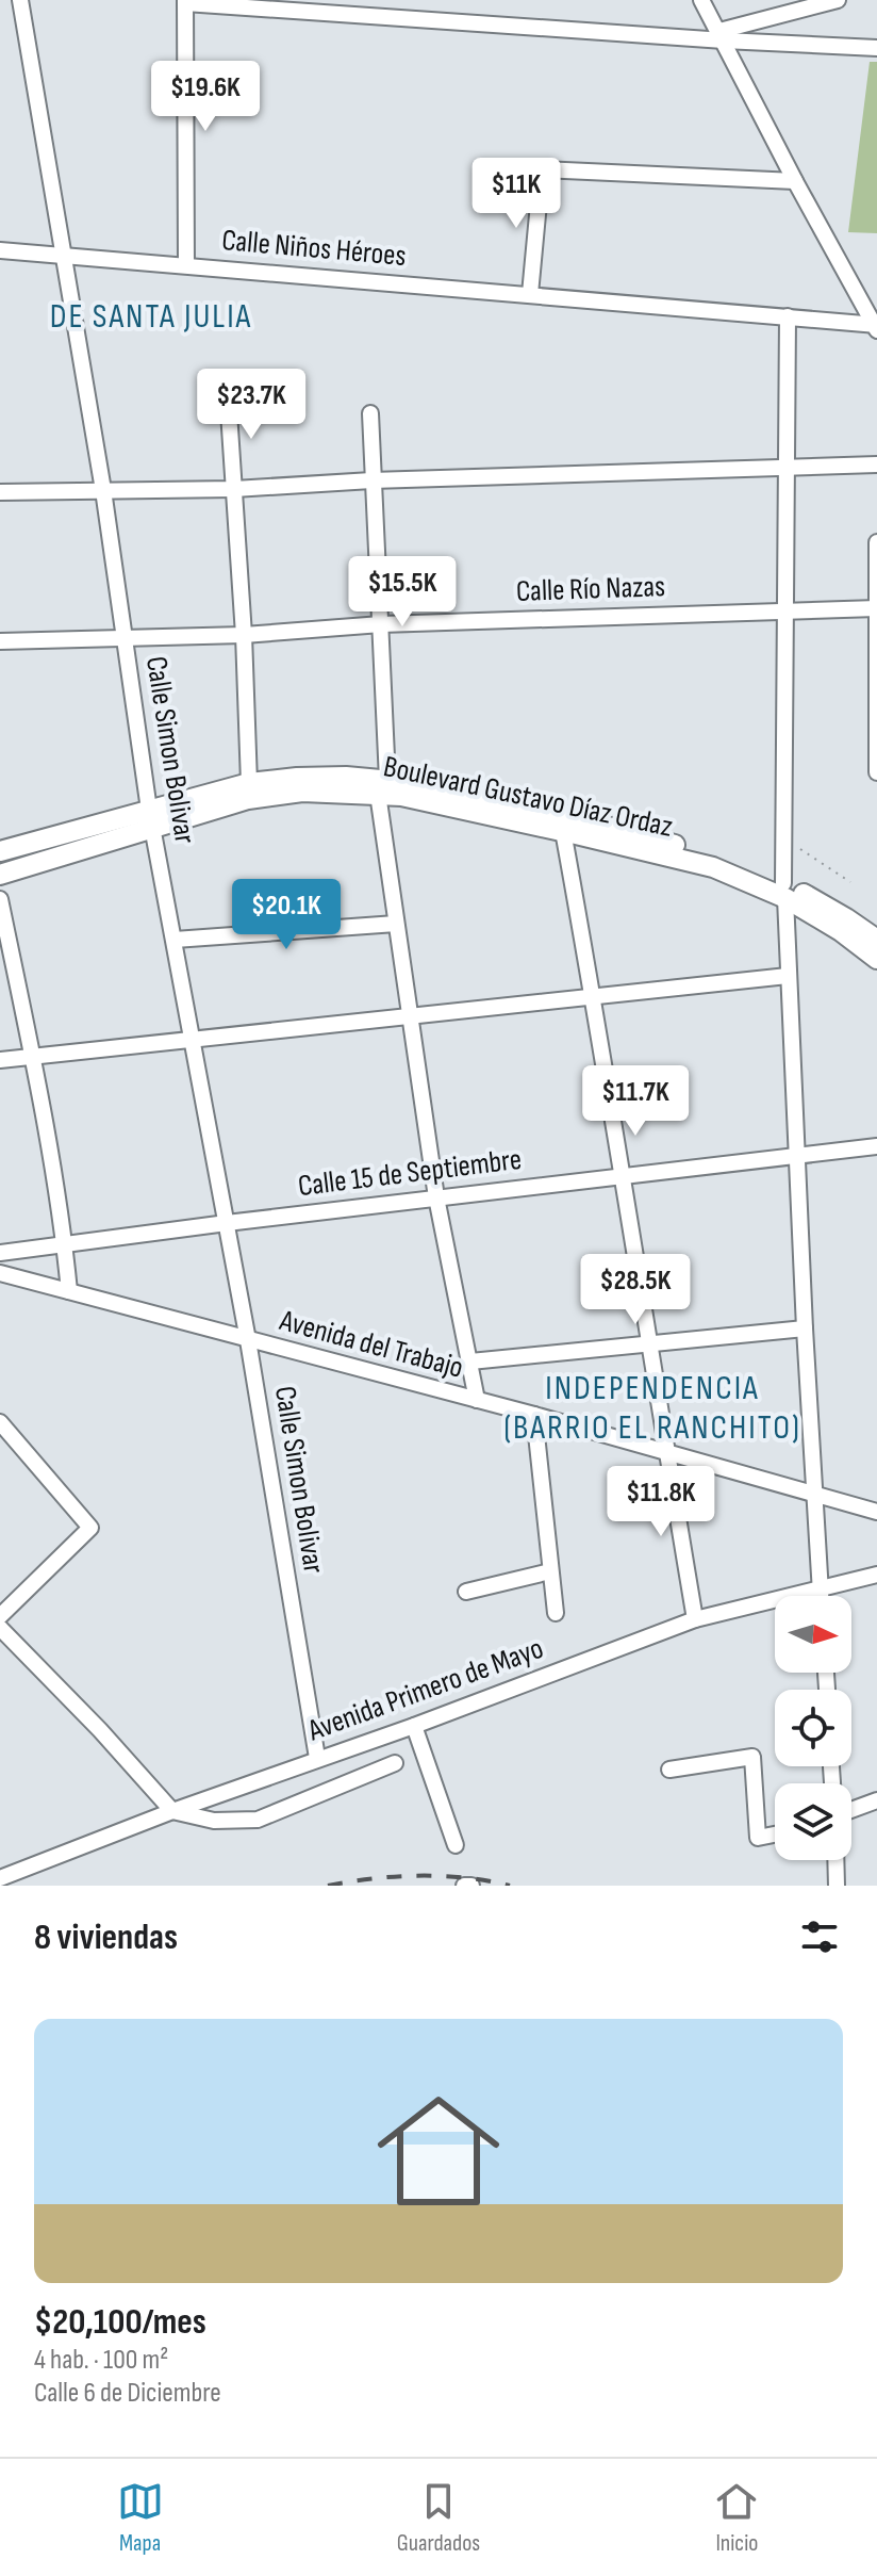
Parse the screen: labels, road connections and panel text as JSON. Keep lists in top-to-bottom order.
{
  "streets": {
    "main road": ["Boulevard Gustavo Díaz Ordaz"],
    "street": [
      "Calle Niños Héroes",
      "Calle Río Nazas",
      "Calle Simon Bolivar",
      "Calle 15 de Septiembre",
      "Avenida del Trabajo",
      "Avenida Primero de Mayo"
    ]
  },
  "crossings": [
    ["Calle Niños Héroes", "Calle Simon Bolivar"],
    ["Calle Río Nazas", "Calle Simon Bolivar"],
    ["Calle Simon Bolivar", "Boulevard Gustavo Díaz Ordaz"],
    ["Calle Simon Bolivar", "Calle 15 de Septiembre"],
    ["Calle Simon Bolivar", "Avenida del Trabajo"],
    ["Calle Simon Bolivar", "Avenida Primero de Mayo"]
  ],
  "districts": ["DE SANTA JULIA", "INDEPENDENCIA (BARRIO EL RANCHITO)"],
  "north": "right",
  "page": {
    "price": [
      "$19.6K",
      "$11K",
      "$23.7K",
      "$15.5K",
      "$20.1K",
      "$11.7K",
      "$28.5K",
      "$11.8K"
    ],
    "heading": "8 viviendas",
    "list": [
      {
        "name": "$20,100/mes",
        "note": "4 hab. · 100 m² · Calle 6 de Diciembre"
      }
    ],
    "tabs": ["Mapa", "Guardados", "Inicio"]
  }
}
